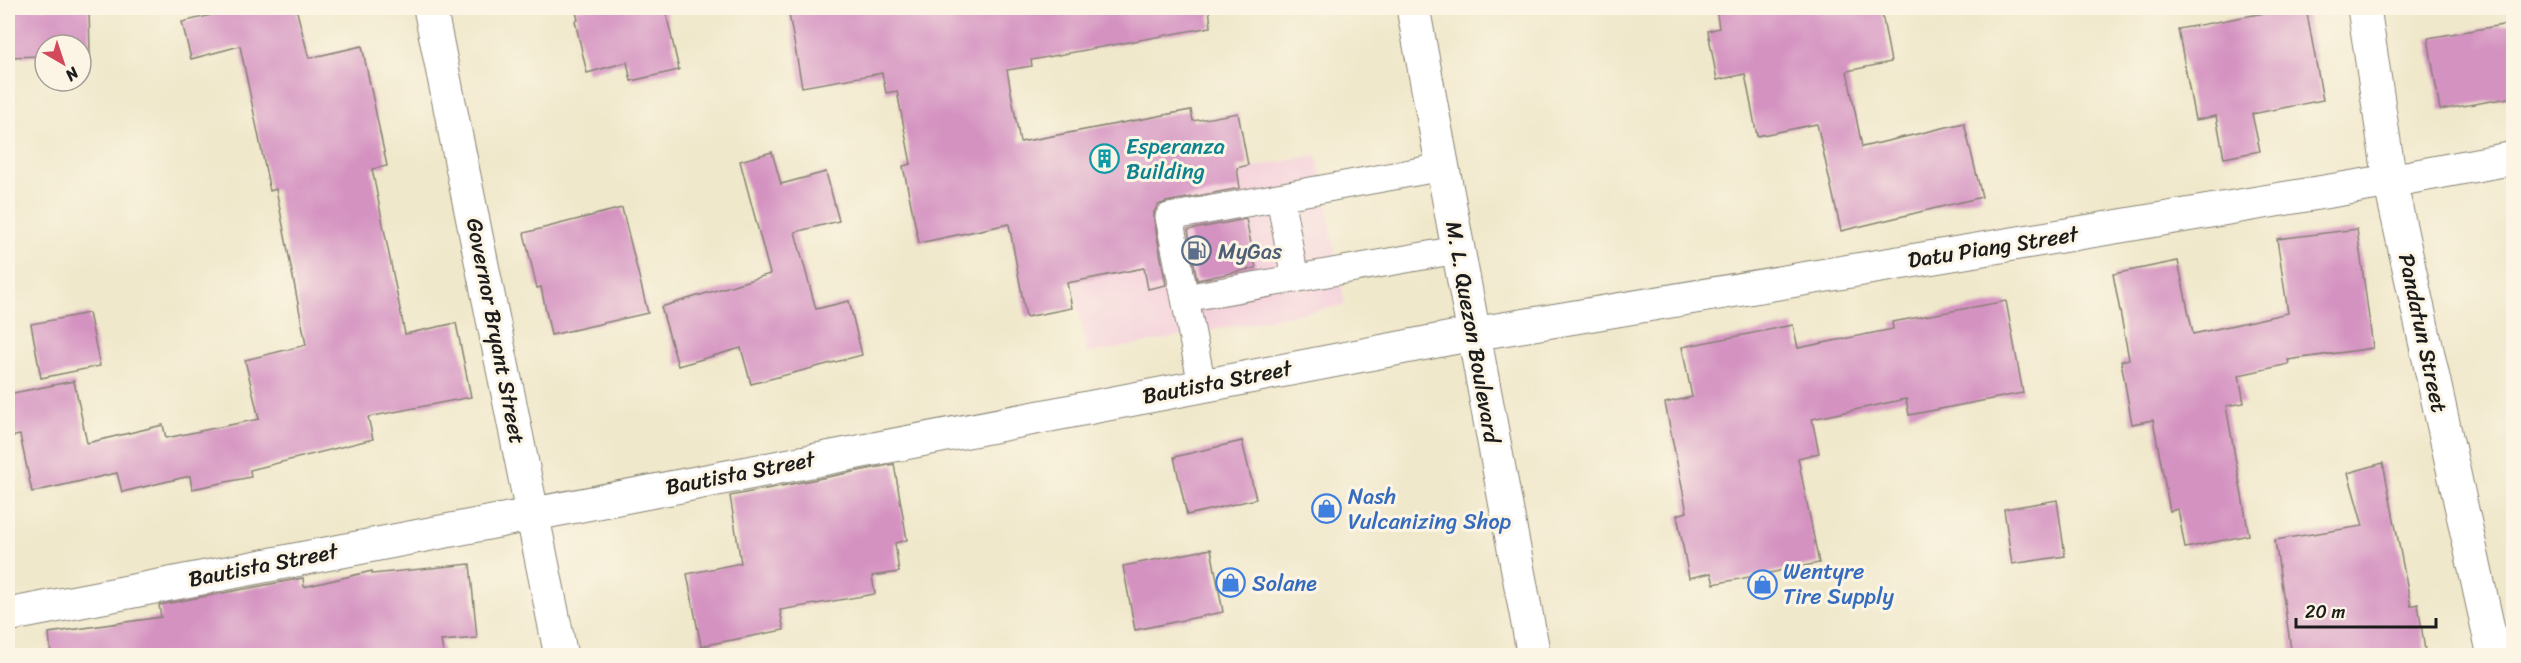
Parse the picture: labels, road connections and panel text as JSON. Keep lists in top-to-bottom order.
{
  "streets": {
    "main road": [
      "Datu Piang Street",
      "Governor Bryant Street",
      "M. L. Quezon Boulevard",
      "Pandatun Street",
      "Bautista Street"
    ]
  },
  "crossings": [
    ["Datu Piang Street", "M. L. Quezon Boulevard"],
    ["Datu Piang Street", "Pandatun Street"],
    ["Datu Piang Street", "Bautista Street"],
    ["Governor Bryant Street", "Bautista Street"],
    ["M. L. Quezon Boulevard", "Bautista Street"]
  ],
  "places": {
    "building": ["Esperanza Building"],
    "fuel station": ["MyGas"],
    "shop": ["Nash Vulcanizing Shop", "Solane", "Wentyre Tire Supply"]
  },
  "scale_bar": "20 m",
  "north": "bottom right"
}
